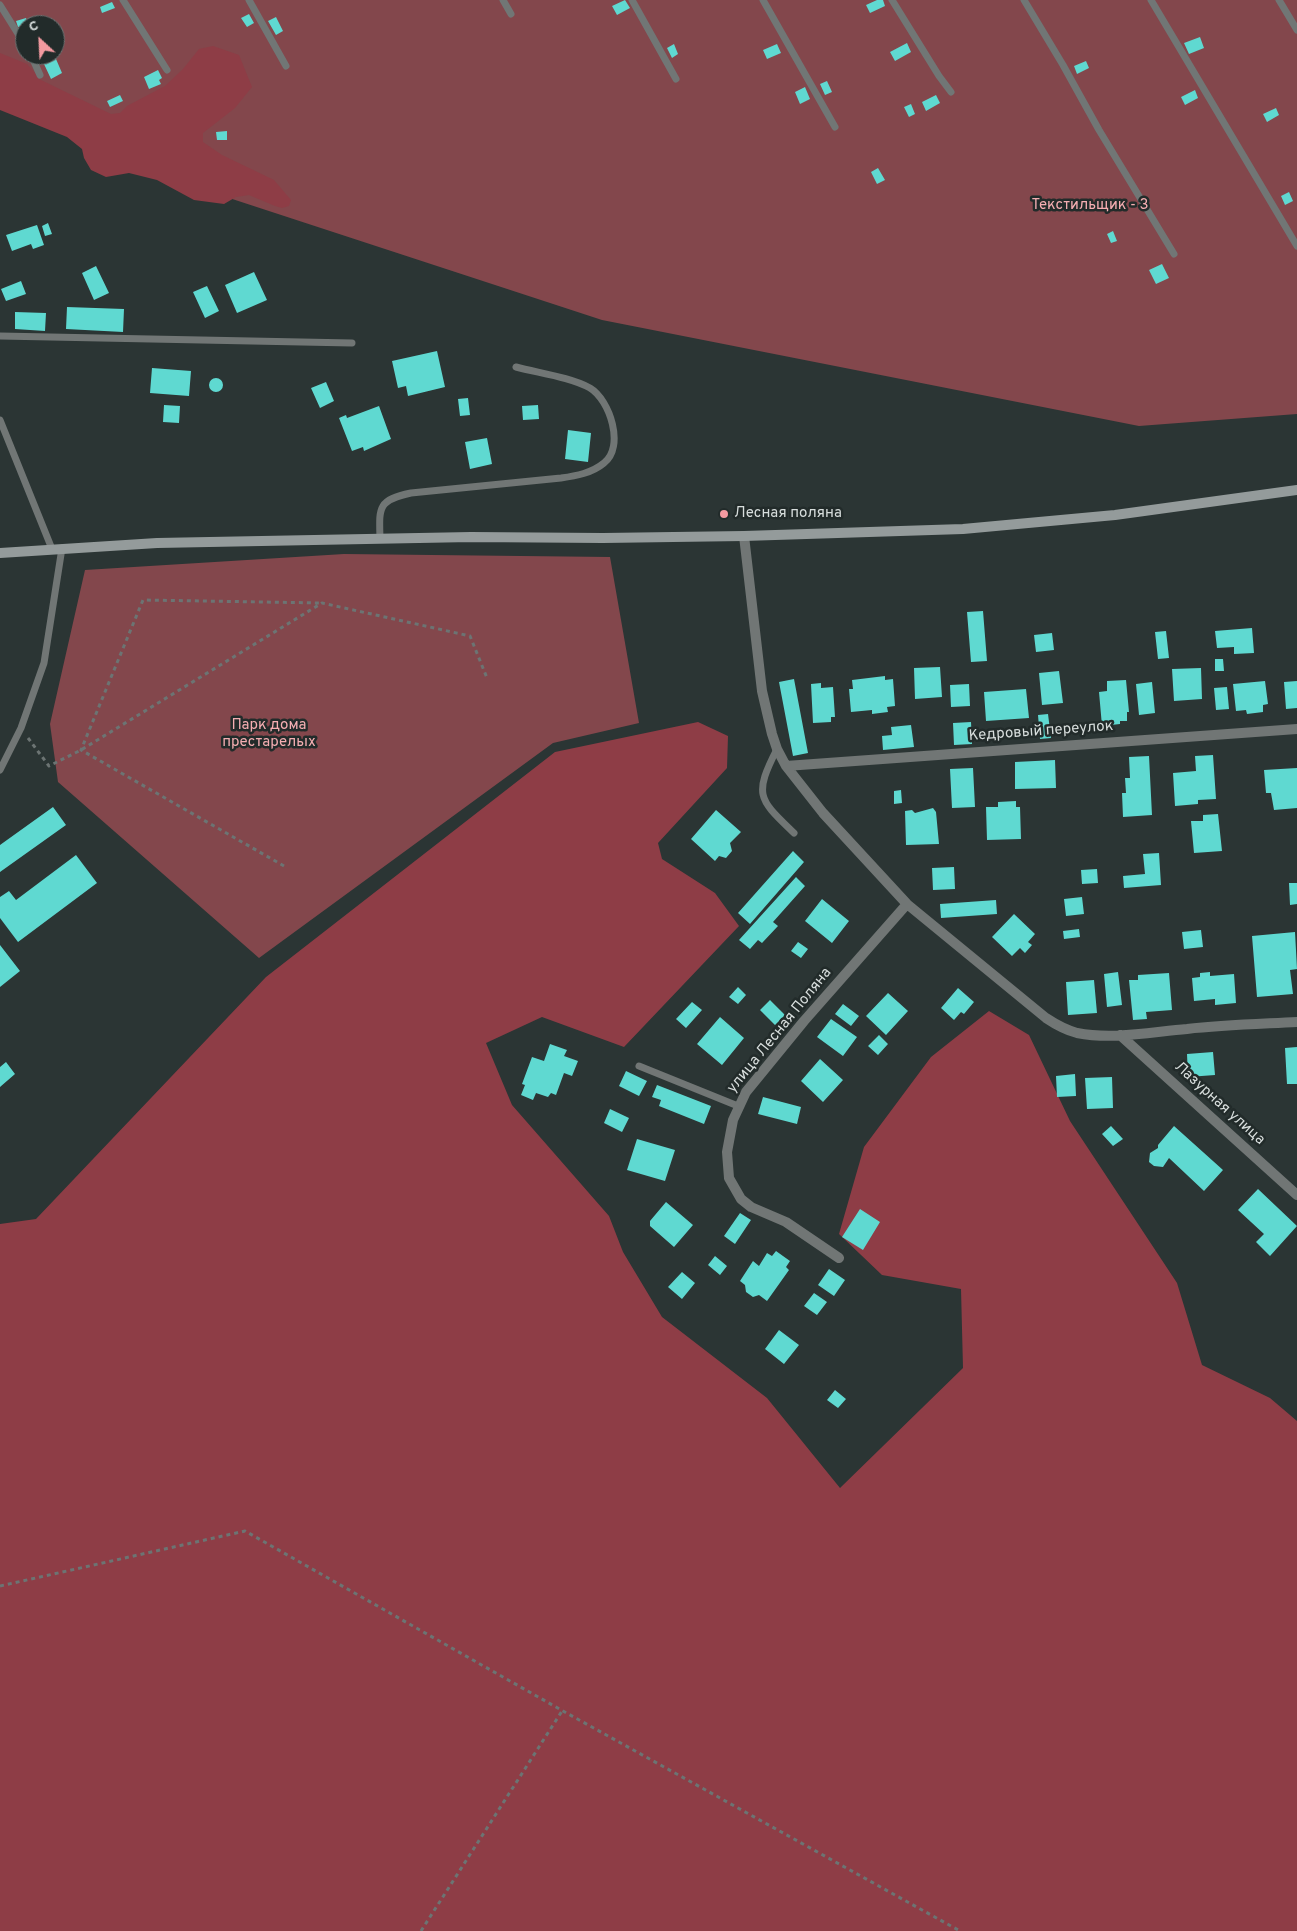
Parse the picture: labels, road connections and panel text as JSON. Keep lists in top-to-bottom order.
{
  "streets": {
    "street": ["Кедровый переулок", "улица Лесная Поляна", "Лазурная улица"]
  },
  "parks": ["Текстильщик - 3", "Парк дома престарелых"],
  "places": ["Лесная поляна"],
  "north": "top left"
}
